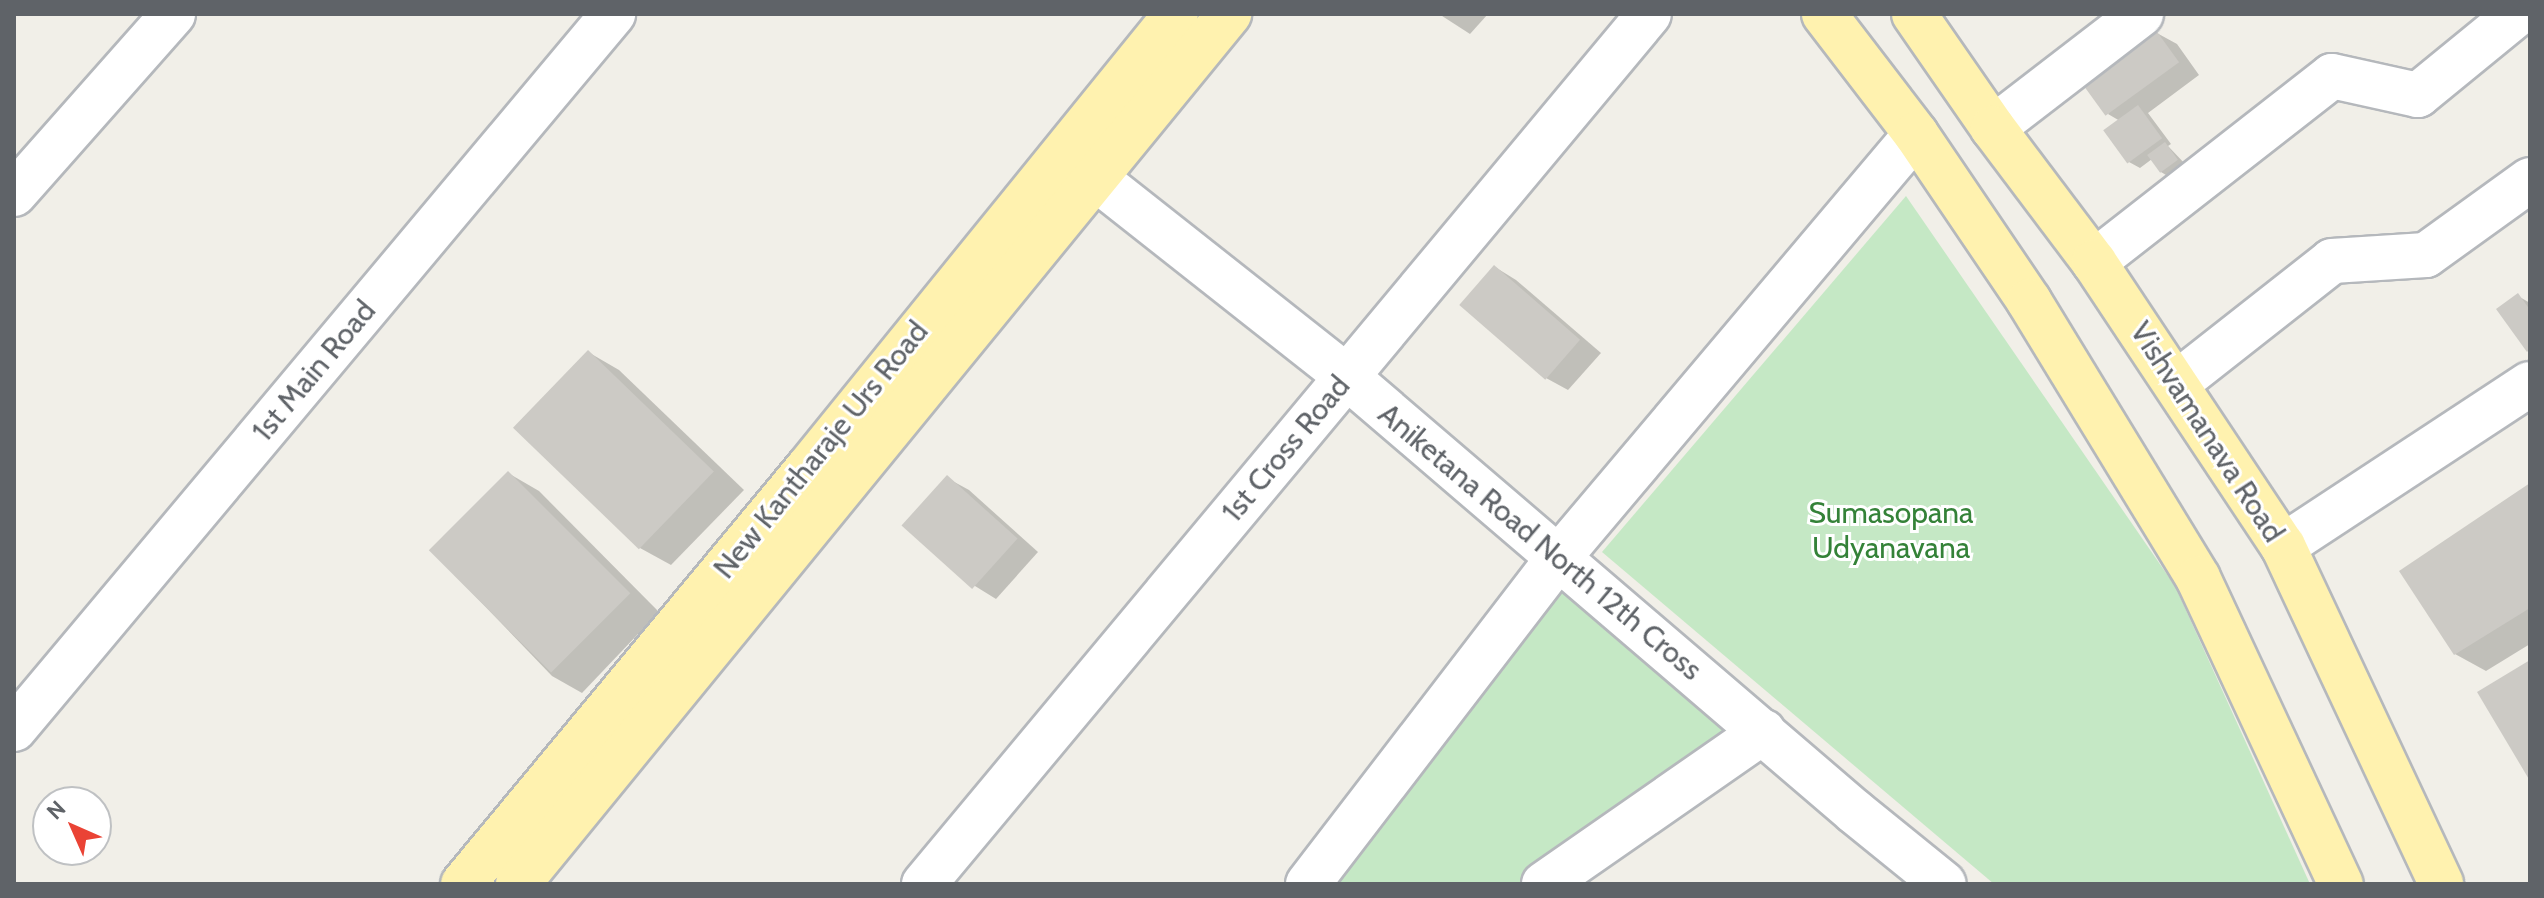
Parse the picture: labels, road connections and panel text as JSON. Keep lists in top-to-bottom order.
{
  "streets": {
    "main road": ["Vishvamanava Road", "New Kantharaje Urs Road"],
    "street": ["1st Main Road", "1st Cross Road", "Aniketana Road North 12th Cross"]
  },
  "crossings": [
    ["1st Cross Road", "Aniketana Road North 12th Cross"],
    ["New Kantharaje Urs Road", "Aniketana Road North 12th Cross"]
  ],
  "parks": ["Sumasopana Udyanavana"],
  "north": "top left"
}
